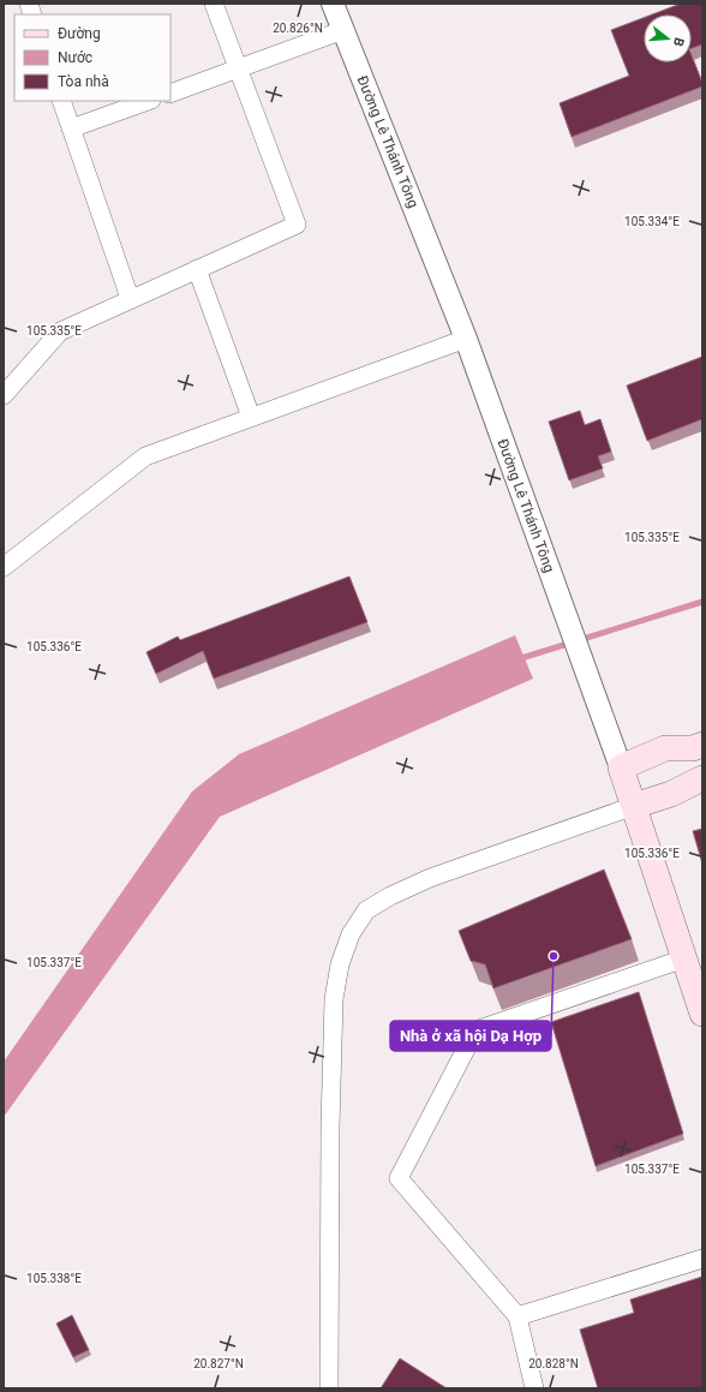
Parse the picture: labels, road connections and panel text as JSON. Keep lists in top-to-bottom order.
{
  "streets": {
    "main road": ["Đường Lê Thánh Tông"]
  },
  "places": ["Nhà ở xã hội Dạ Hợp"],
  "legend": ["Đường", "Nước", "Tòa nhà"],
  "north": "right",
  "coordinates": [
    "20.826°N",
    "105.334°E",
    "105.335°E",
    "105.336°E",
    "105.337°E",
    "105.338°E",
    "20.827°N",
    "20.828°N"
  ]
}
